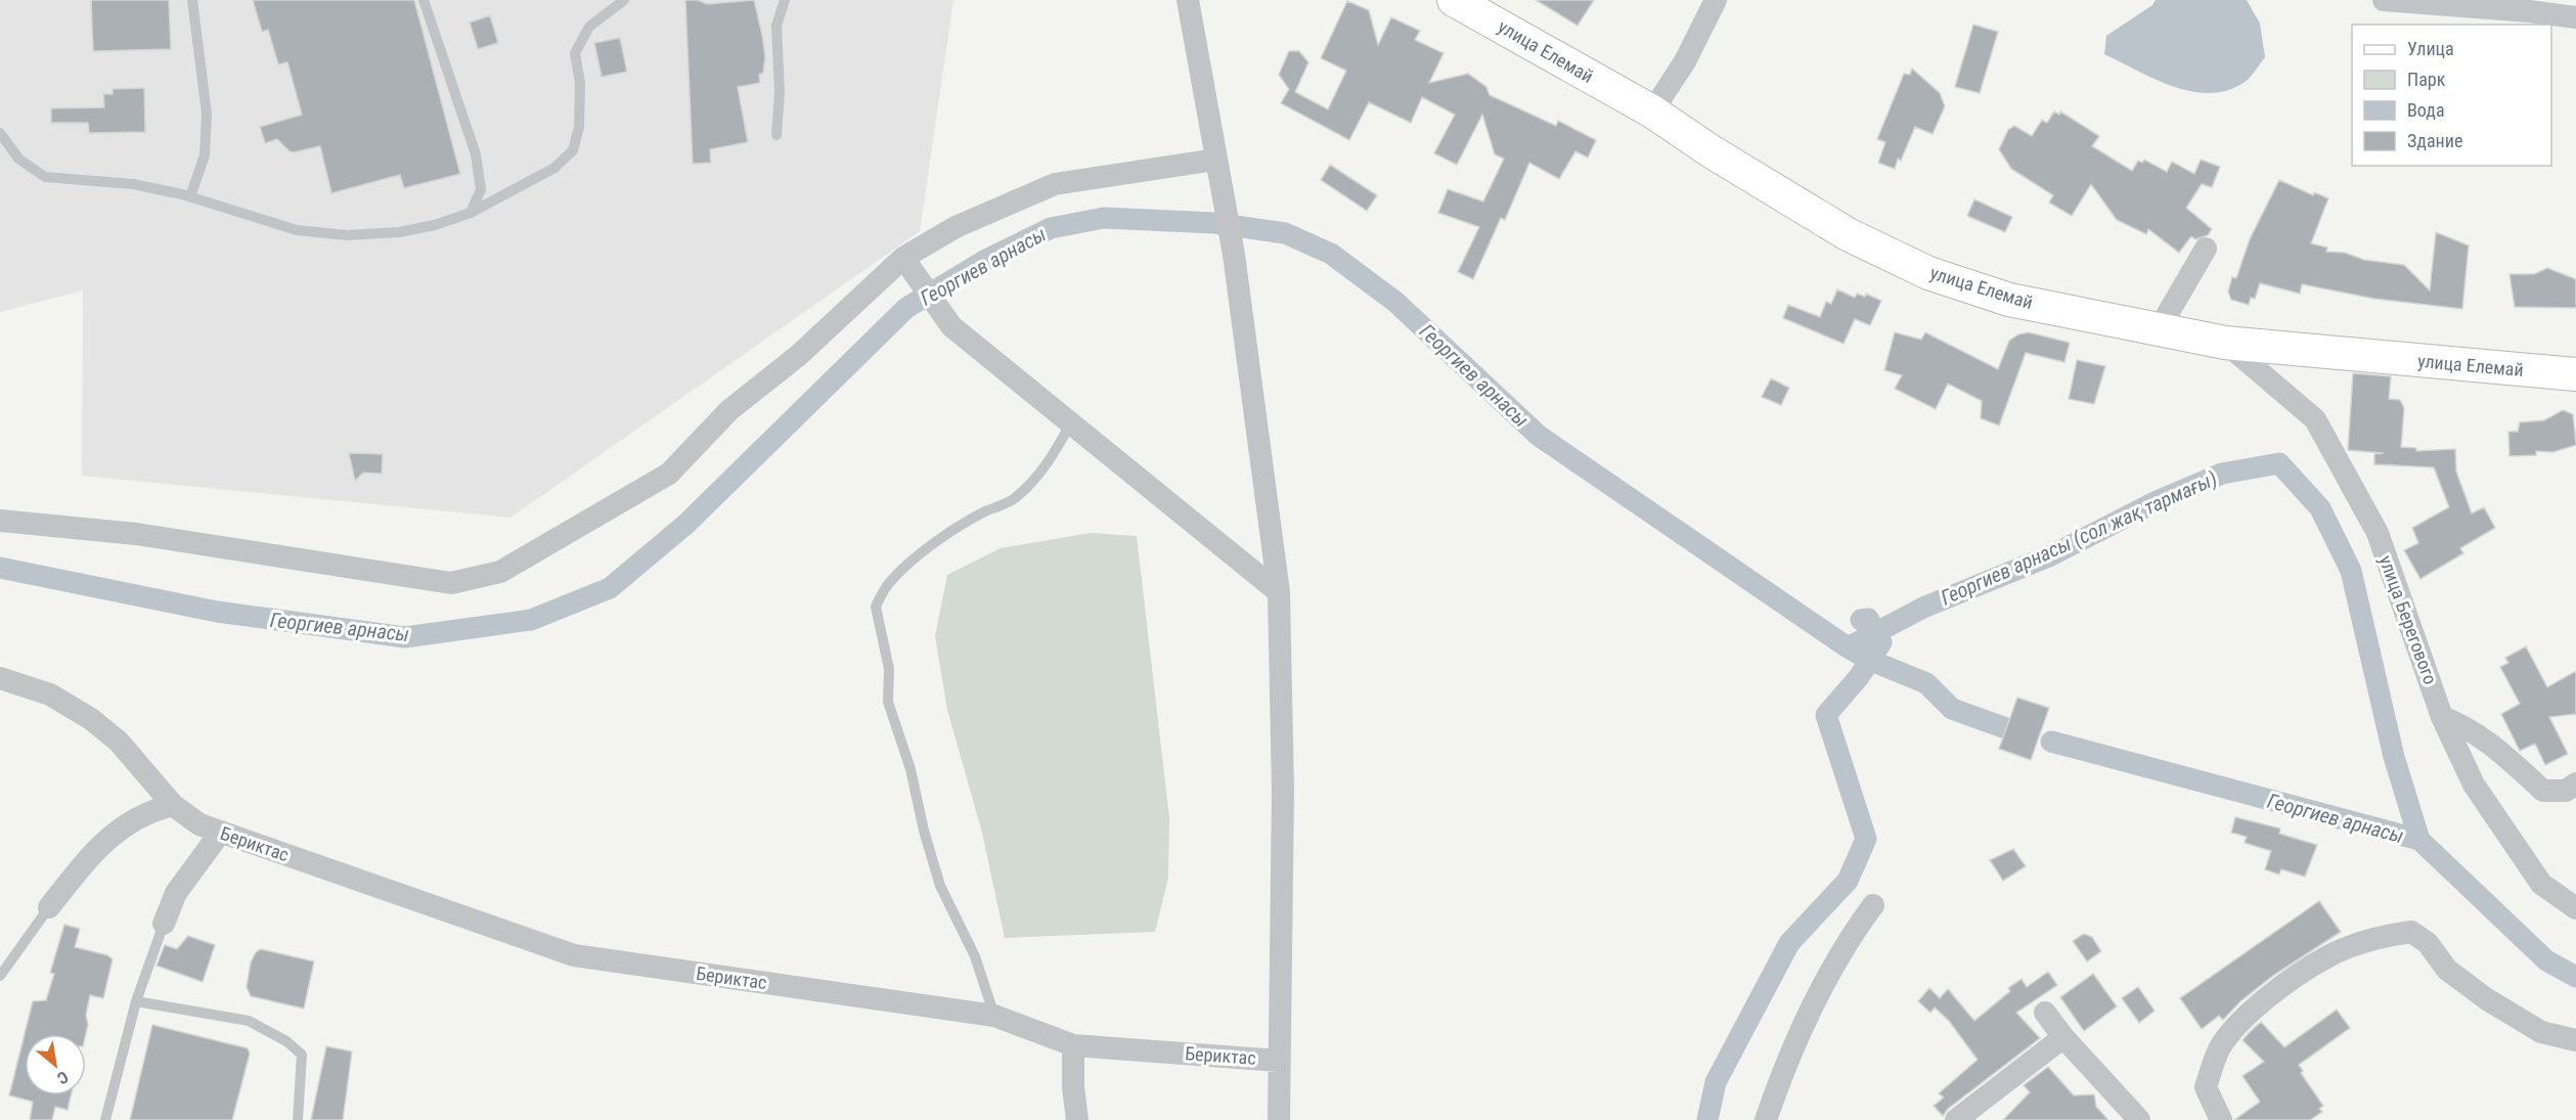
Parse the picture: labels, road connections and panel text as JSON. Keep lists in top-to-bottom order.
{
  "streets": {
    "street": ["улица Елемай", "улица Берегового", "Бериктас"]
  },
  "crossings": [
    ["улица Елемай", "улица Берегового"]
  ],
  "water": ["Георгиев арнасы", "Георгиев арнасы (сол жақ тармағы)"],
  "legend": [
    "Улица",
    "Парк",
    "Вода",
    "Здание"
  ],
  "north": "bottom right"
}
